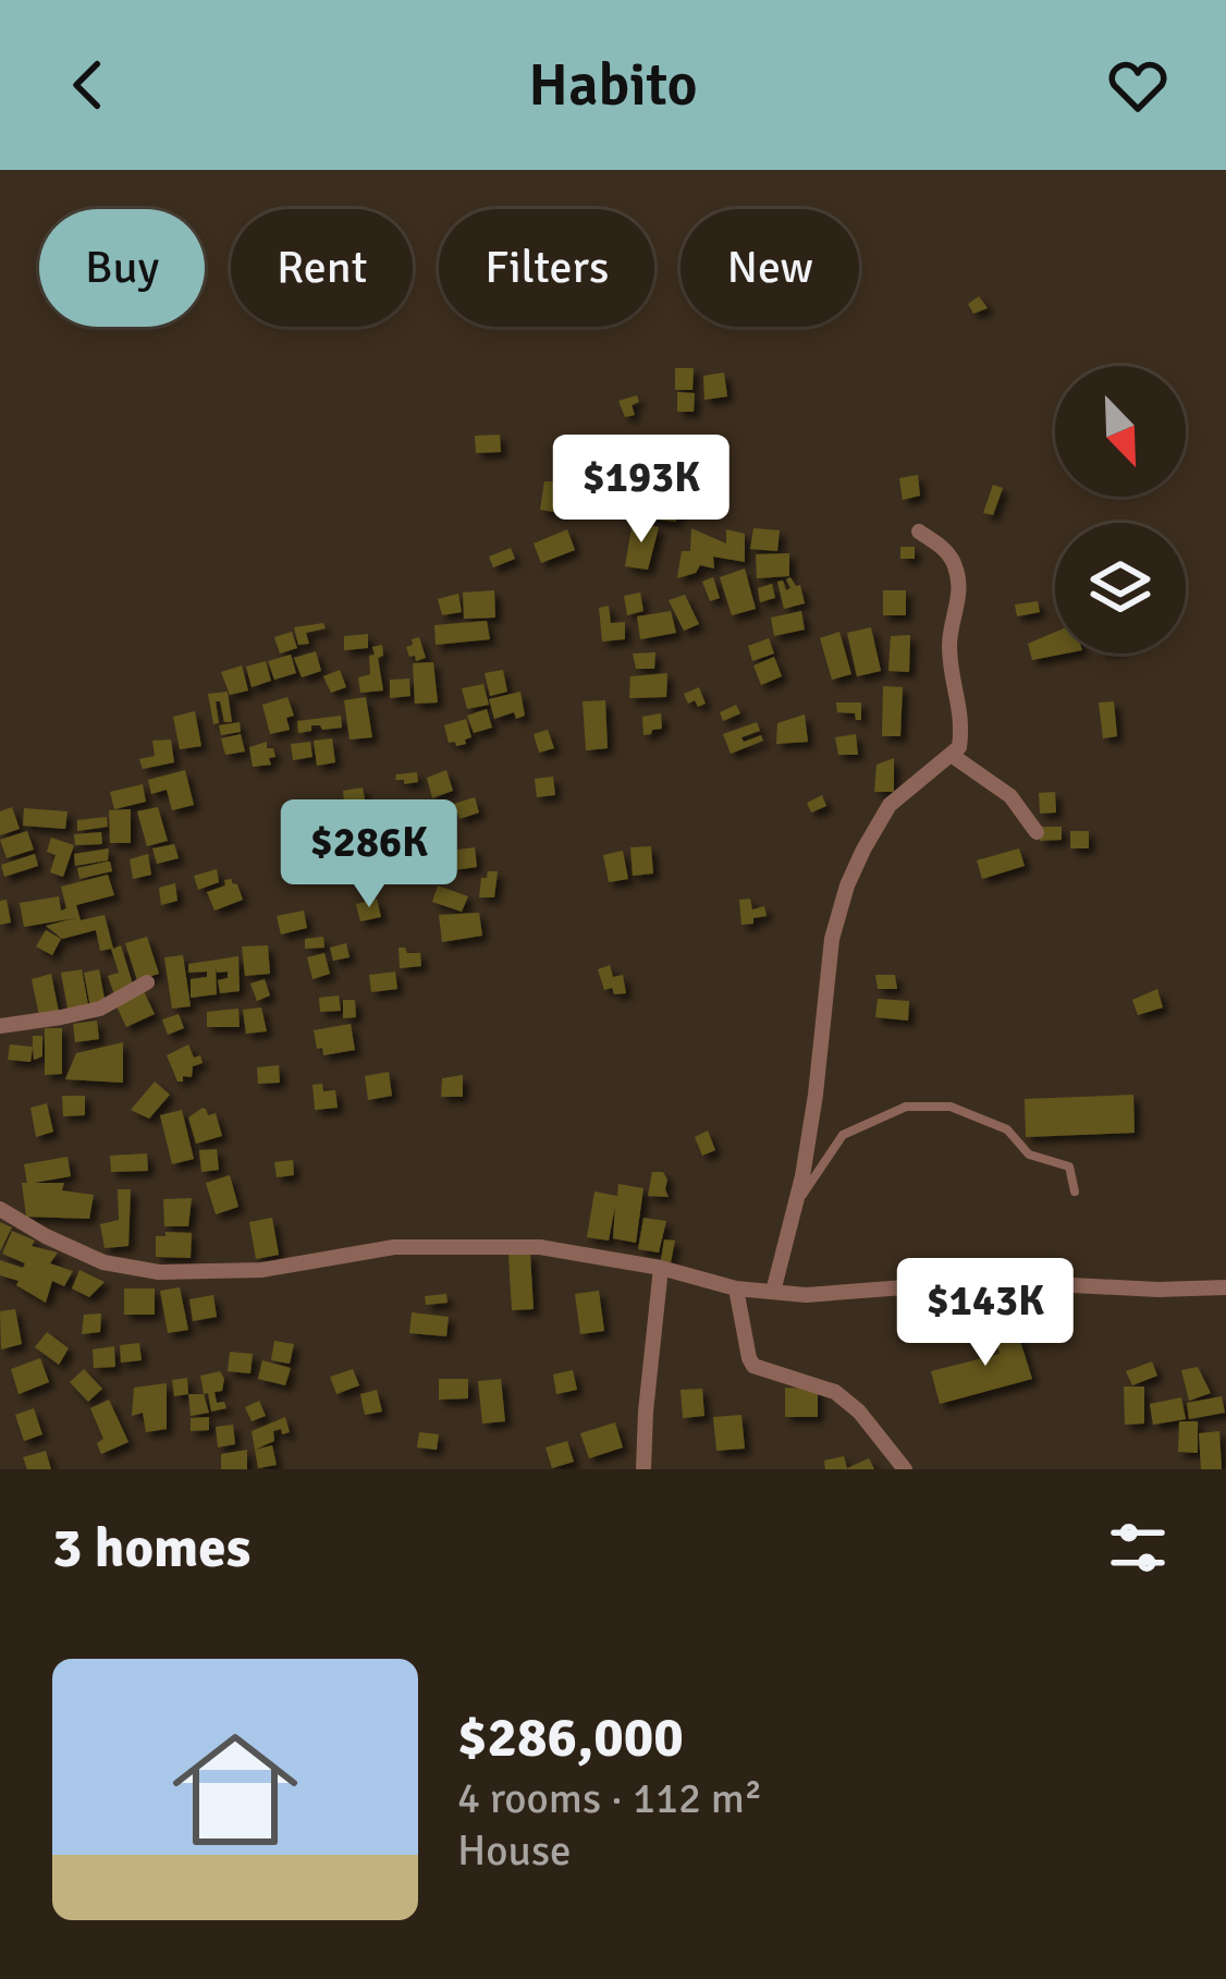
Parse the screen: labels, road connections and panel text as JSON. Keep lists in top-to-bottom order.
{
  "north": "bottom right",
  "page": {
    "header": "Habito",
    "chip": [
      "Buy",
      "Rent",
      "Filters",
      "New"
    ],
    "price": ["$193K", "$286K", "$143K"],
    "heading": "3 homes",
    "list": [
      {
        "name": "$286,000",
        "note": "4 rooms · 112 m² · House"
      }
    ]
  }
}
